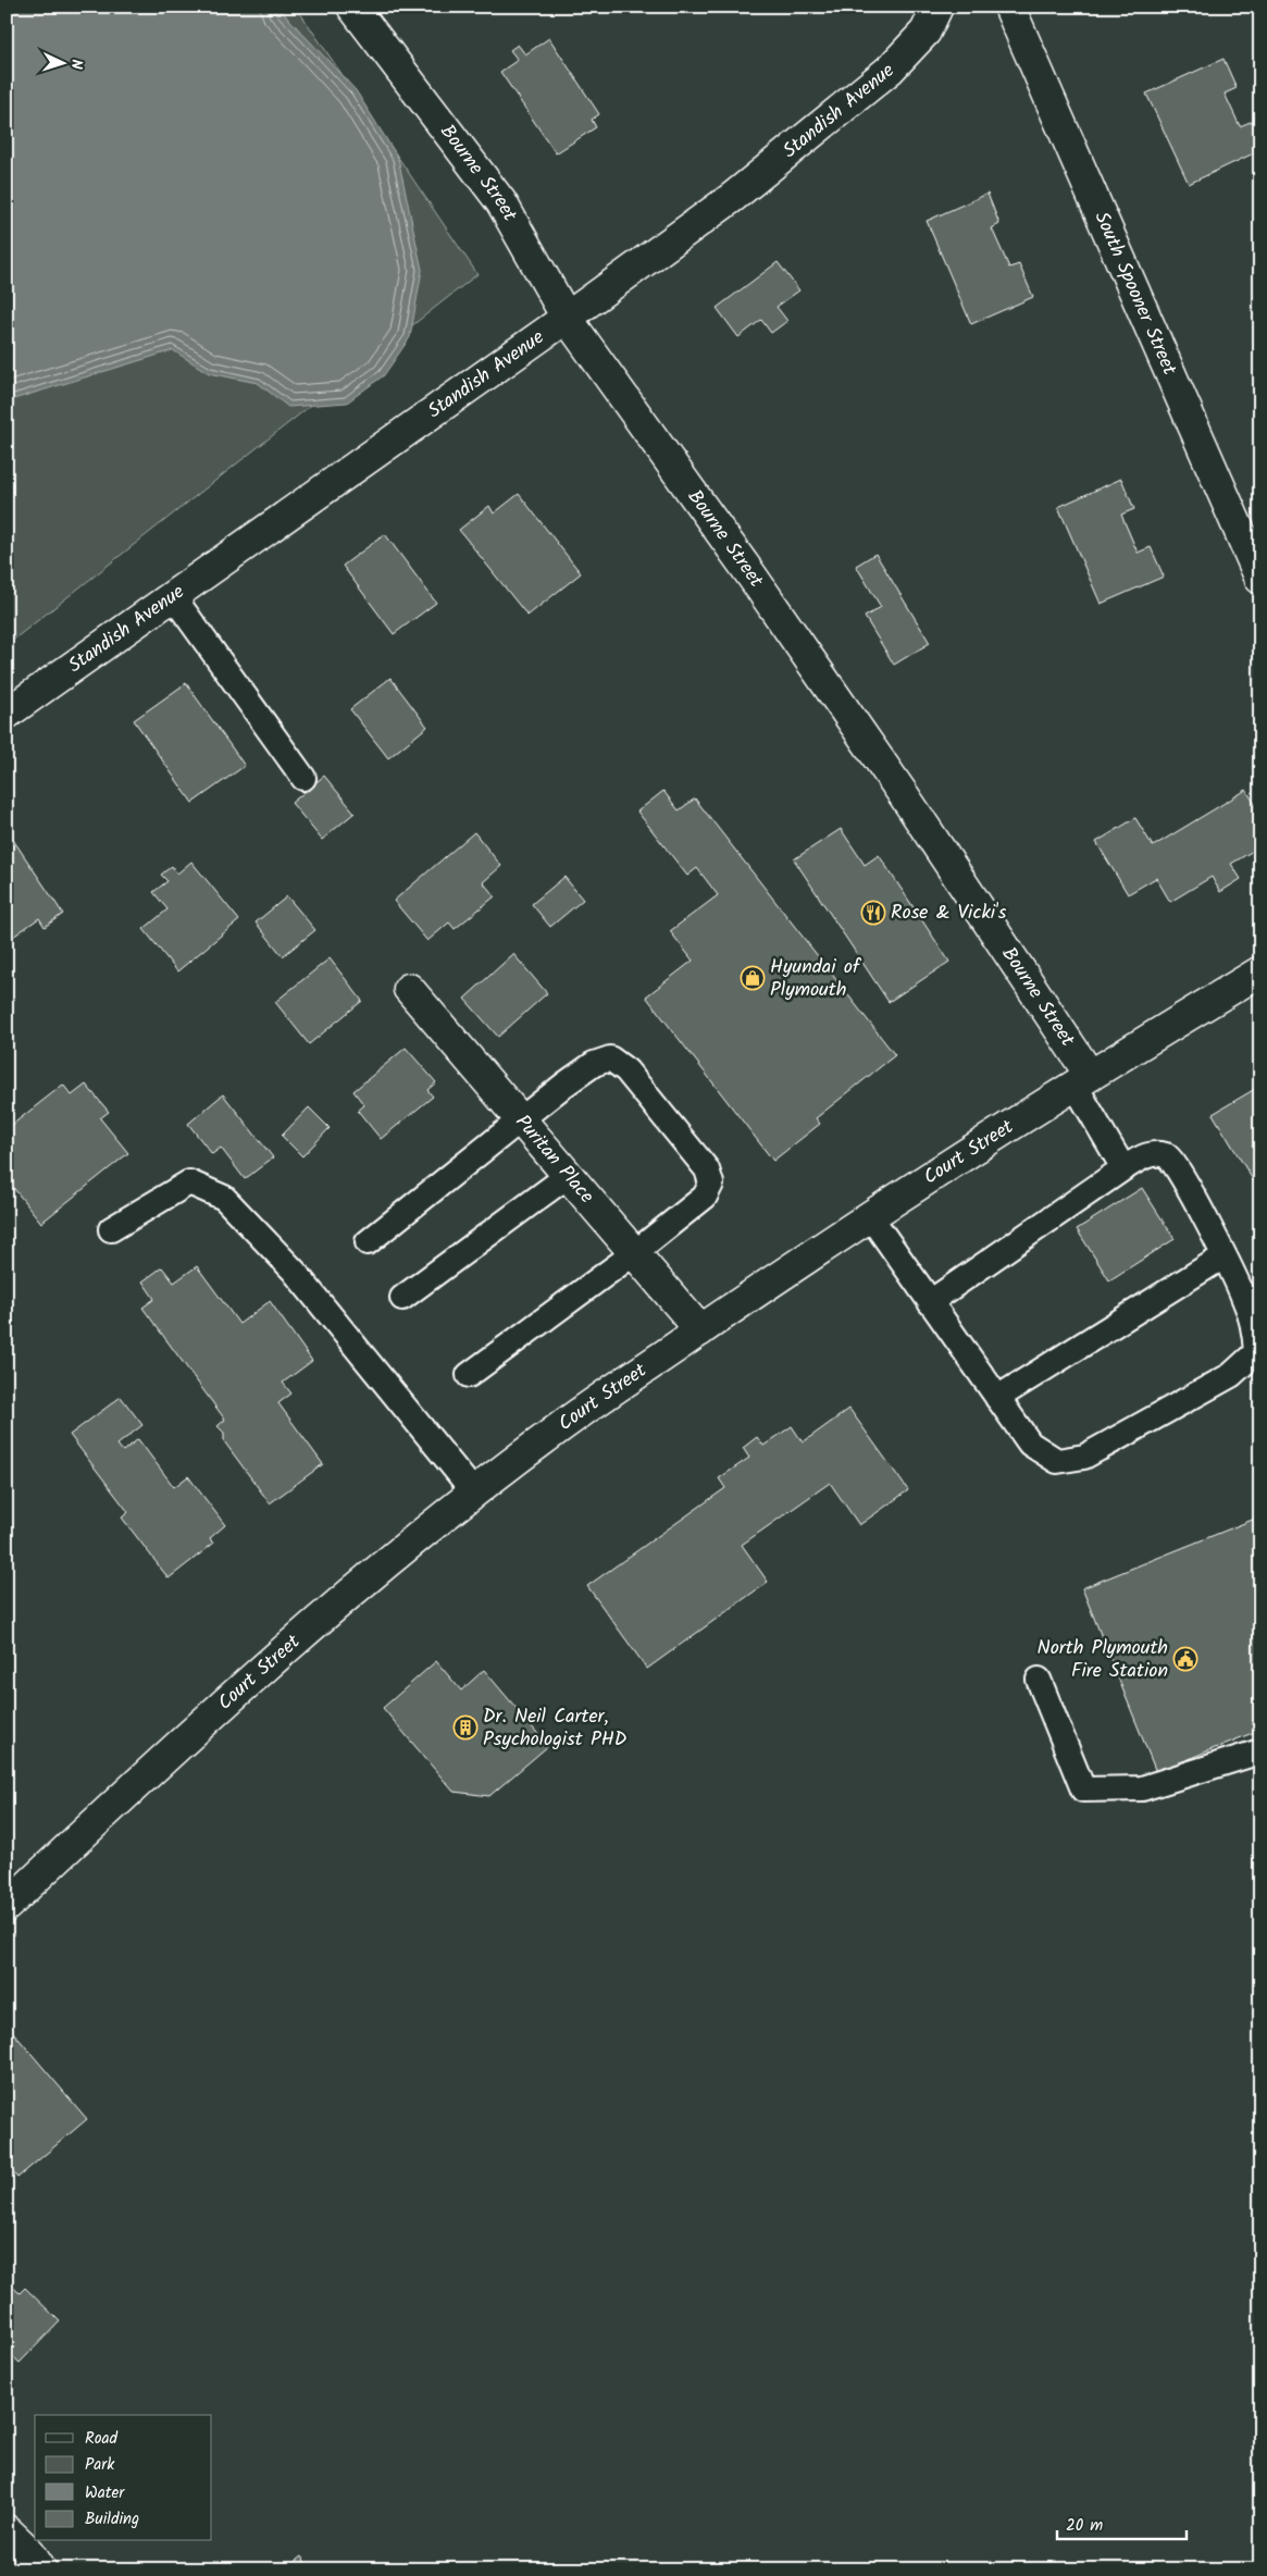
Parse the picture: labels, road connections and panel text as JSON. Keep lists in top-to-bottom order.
{
  "streets": {
    "street": [
      "Standish Avenue",
      "Bourne Street",
      "South Spooner Street",
      "Court Street",
      "Puritan Place"
    ]
  },
  "crossings": [
    ["Standish Avenue", "Bourne Street"],
    ["Bourne Street", "Court Street"],
    ["Court Street", "Puritan Place"]
  ],
  "places": {
    "restaurant": ["Rose & Vicki's"],
    "shop": ["Hyundai of Plymouth"],
    "public building": ["North Plymouth Fire Station"],
    "building": ["Dr. Neil Carter, Psychologist PHD"]
  },
  "legend": [
    "Road",
    "Park",
    "Water",
    "Building"
  ],
  "scale_bar": "20 m",
  "north": "right"
}
